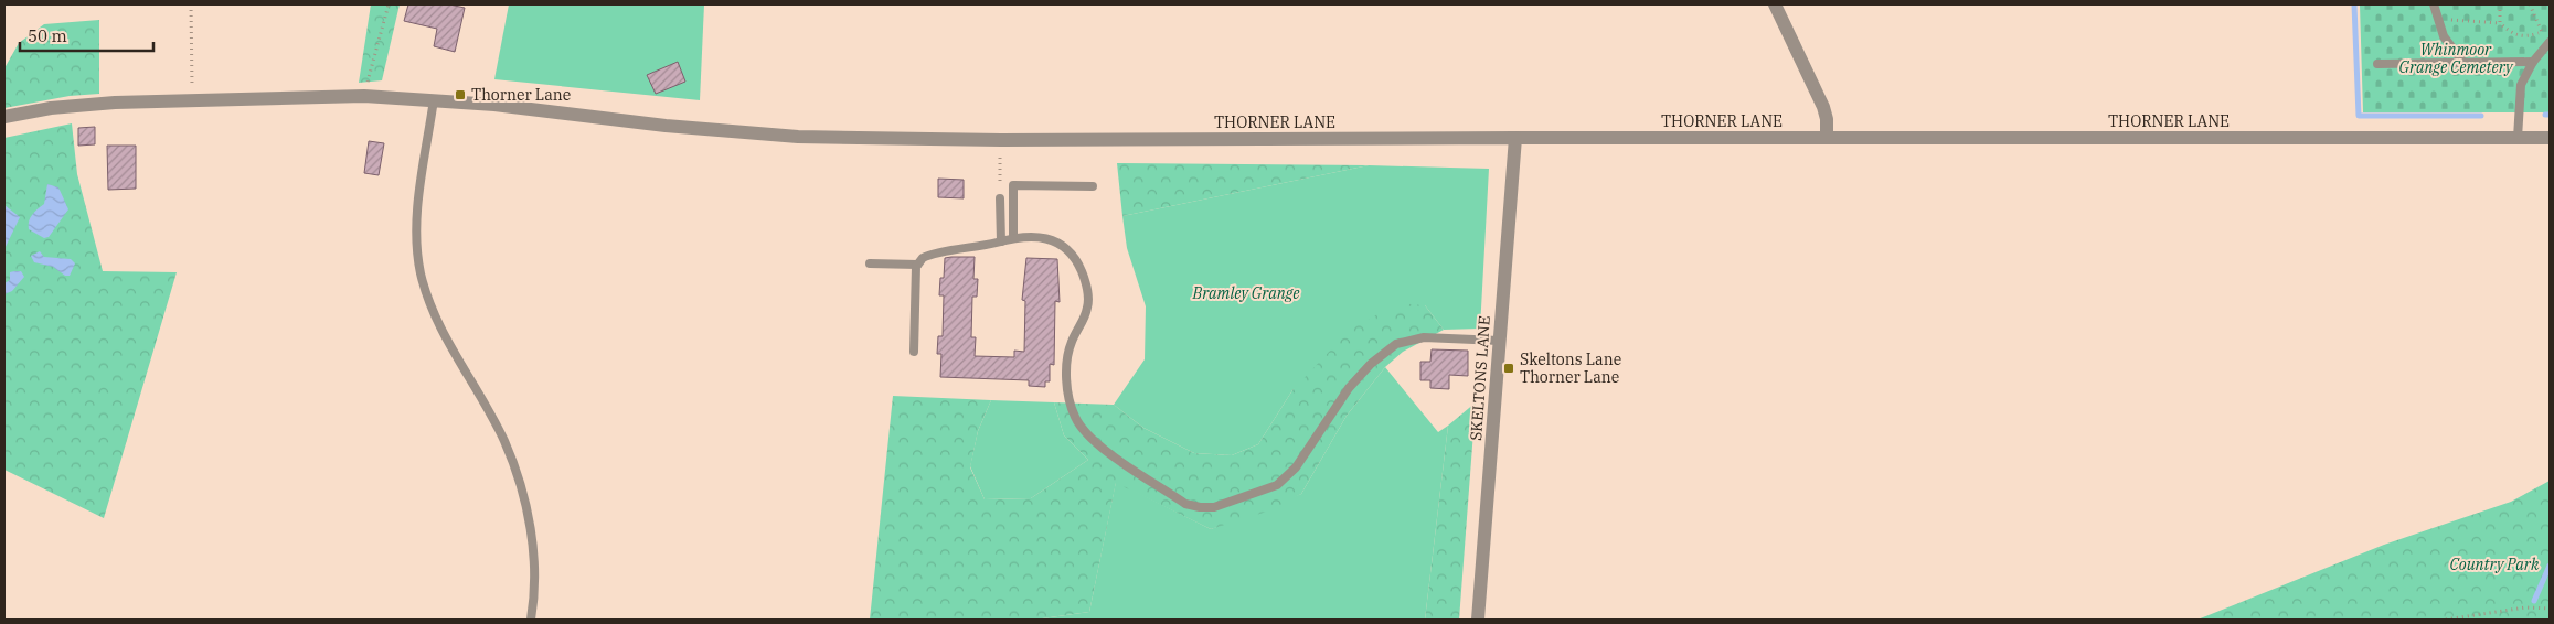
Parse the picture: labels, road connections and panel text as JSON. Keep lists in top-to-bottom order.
{
  "streets": {
    "street": ["THORNER LANE", "SKELTONS LANE"]
  },
  "crossings": [
    ["THORNER LANE", "SKELTONS LANE"]
  ],
  "parks": ["Whinmoor Grange Cemetery", "Bramley Grange", "Country Park"],
  "places": {
    "transit": ["Thorner Lane", "Skeltons Lane Thorner Lane"]
  },
  "scale_bar": "50 m"
}
